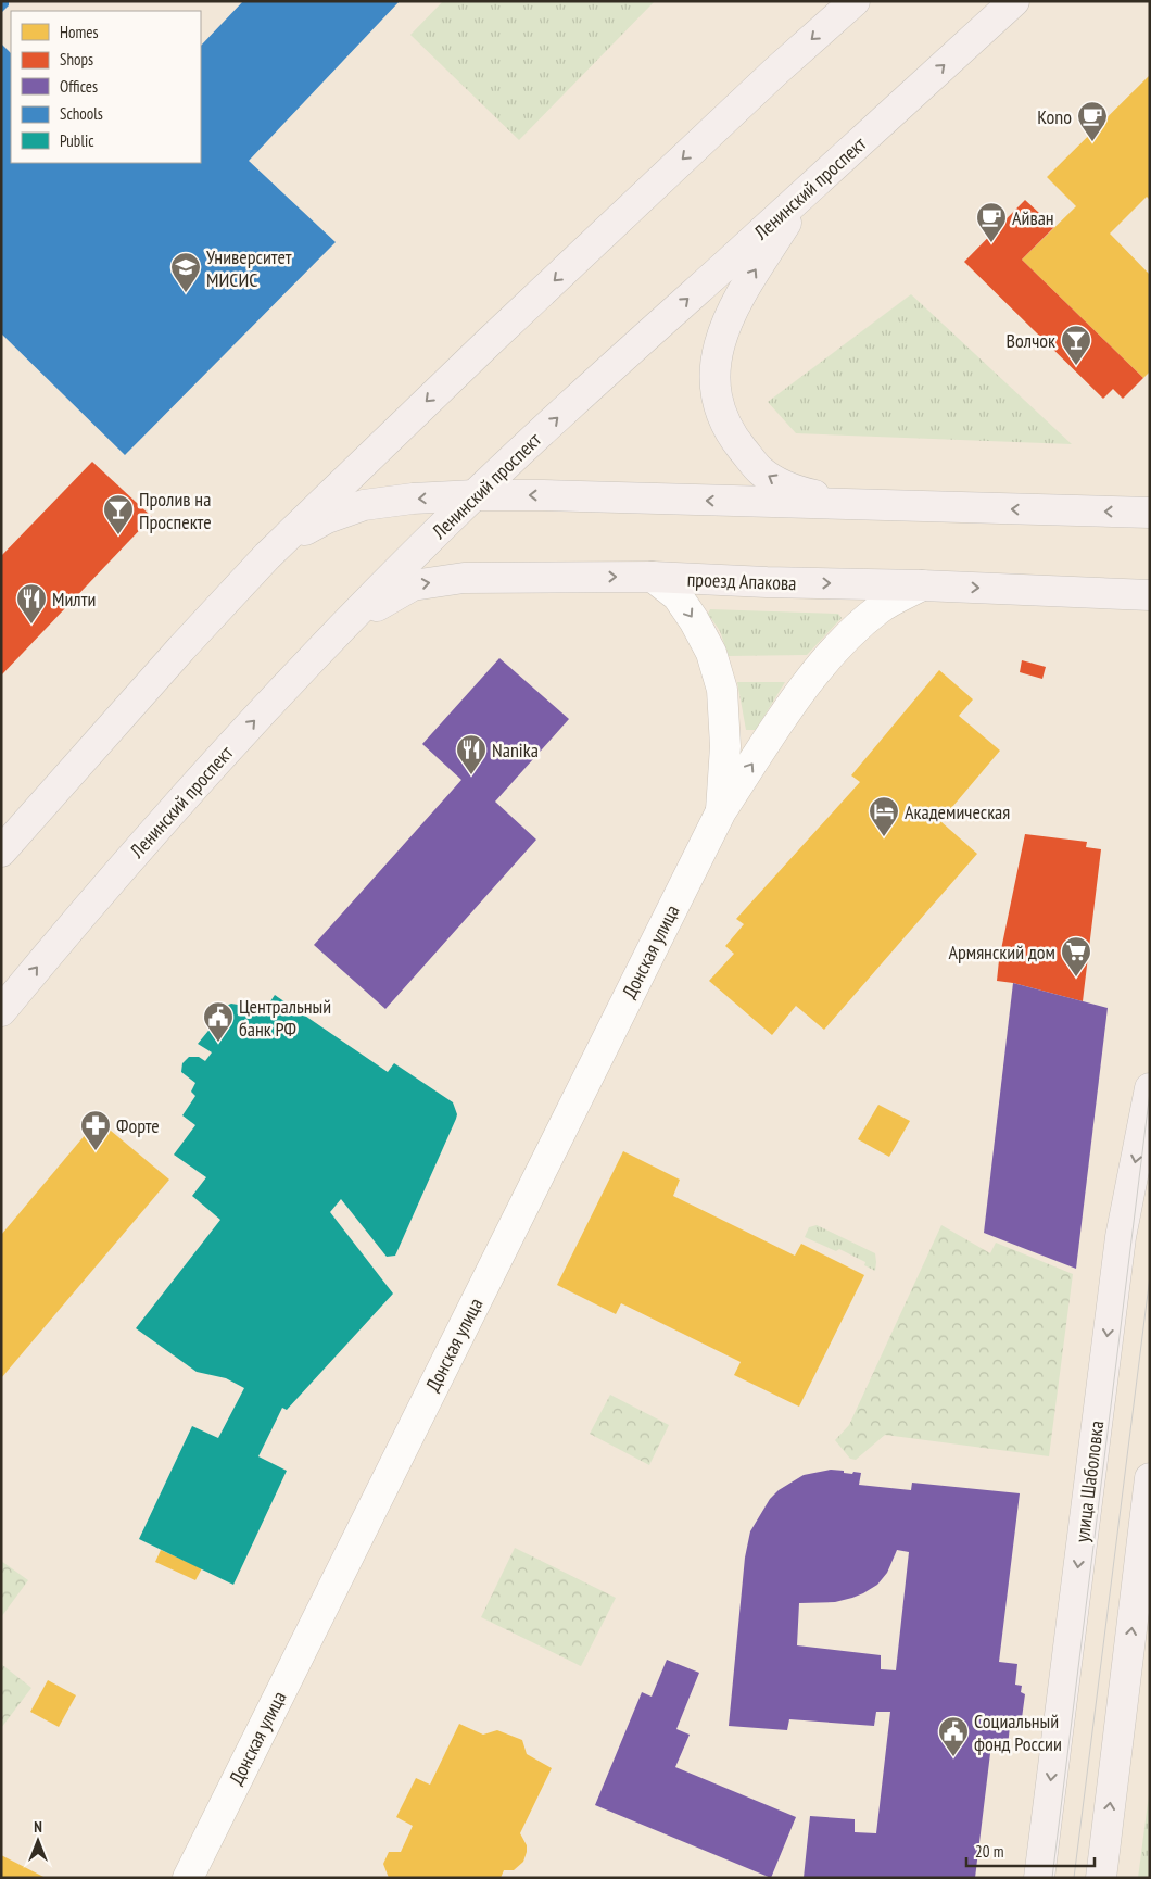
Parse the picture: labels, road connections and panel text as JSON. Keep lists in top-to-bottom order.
{
  "streets": {
    "main road": ["Ленинский проспект", "проезд Апакова", "улица Шаболовка"],
    "street": ["Донская улица"]
  },
  "crossings": [
    ["Ленинский проспект", "проезд Апакова"],
    ["проезд Апакова", "Донская улица"]
  ],
  "places": {
    "cafe": ["Kono", "Айван"],
    "school or university": ["Университет МИСИС"],
    "bar": ["Волчок", "Пролив на Проспекте"],
    "restaurant": ["Милти", "Nanika"],
    "hotel": ["Академическая"],
    "supermarket": ["Армянский дом"],
    "public building": ["Центральный банк РФ", "Социальный фонд России"],
    "pharmacy": ["Форте"]
  },
  "legend": [
    "Homes",
    "Shops",
    "Offices",
    "Schools",
    "Public"
  ],
  "scale_bar": "20 m",
  "north": "top"
}
